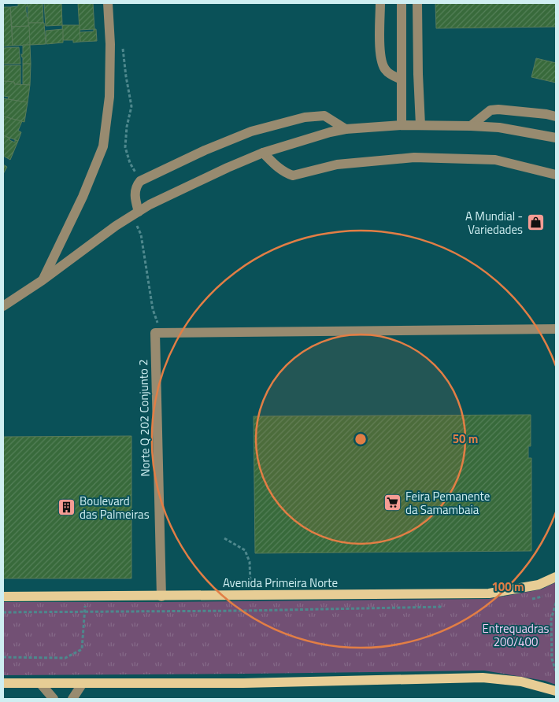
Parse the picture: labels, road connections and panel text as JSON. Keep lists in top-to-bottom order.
{
  "streets": {
    "main road": ["Avenida Primeira Norte"],
    "street": ["Norte Q 202 Conjunto 2"]
  },
  "crossings": [
    ["Norte Q 202 Conjunto 2", "Avenida Primeira Norte"]
  ],
  "parks": ["Entrequadras 200/400"],
  "places": {
    "shop": ["A Mundial - Variedades"],
    "supermarket": ["Feira Pemanente da Samambaia"],
    "building": ["Boulevard das Palmeiras"]
  },
  "rings": ["50 m", "100 m"]
}
